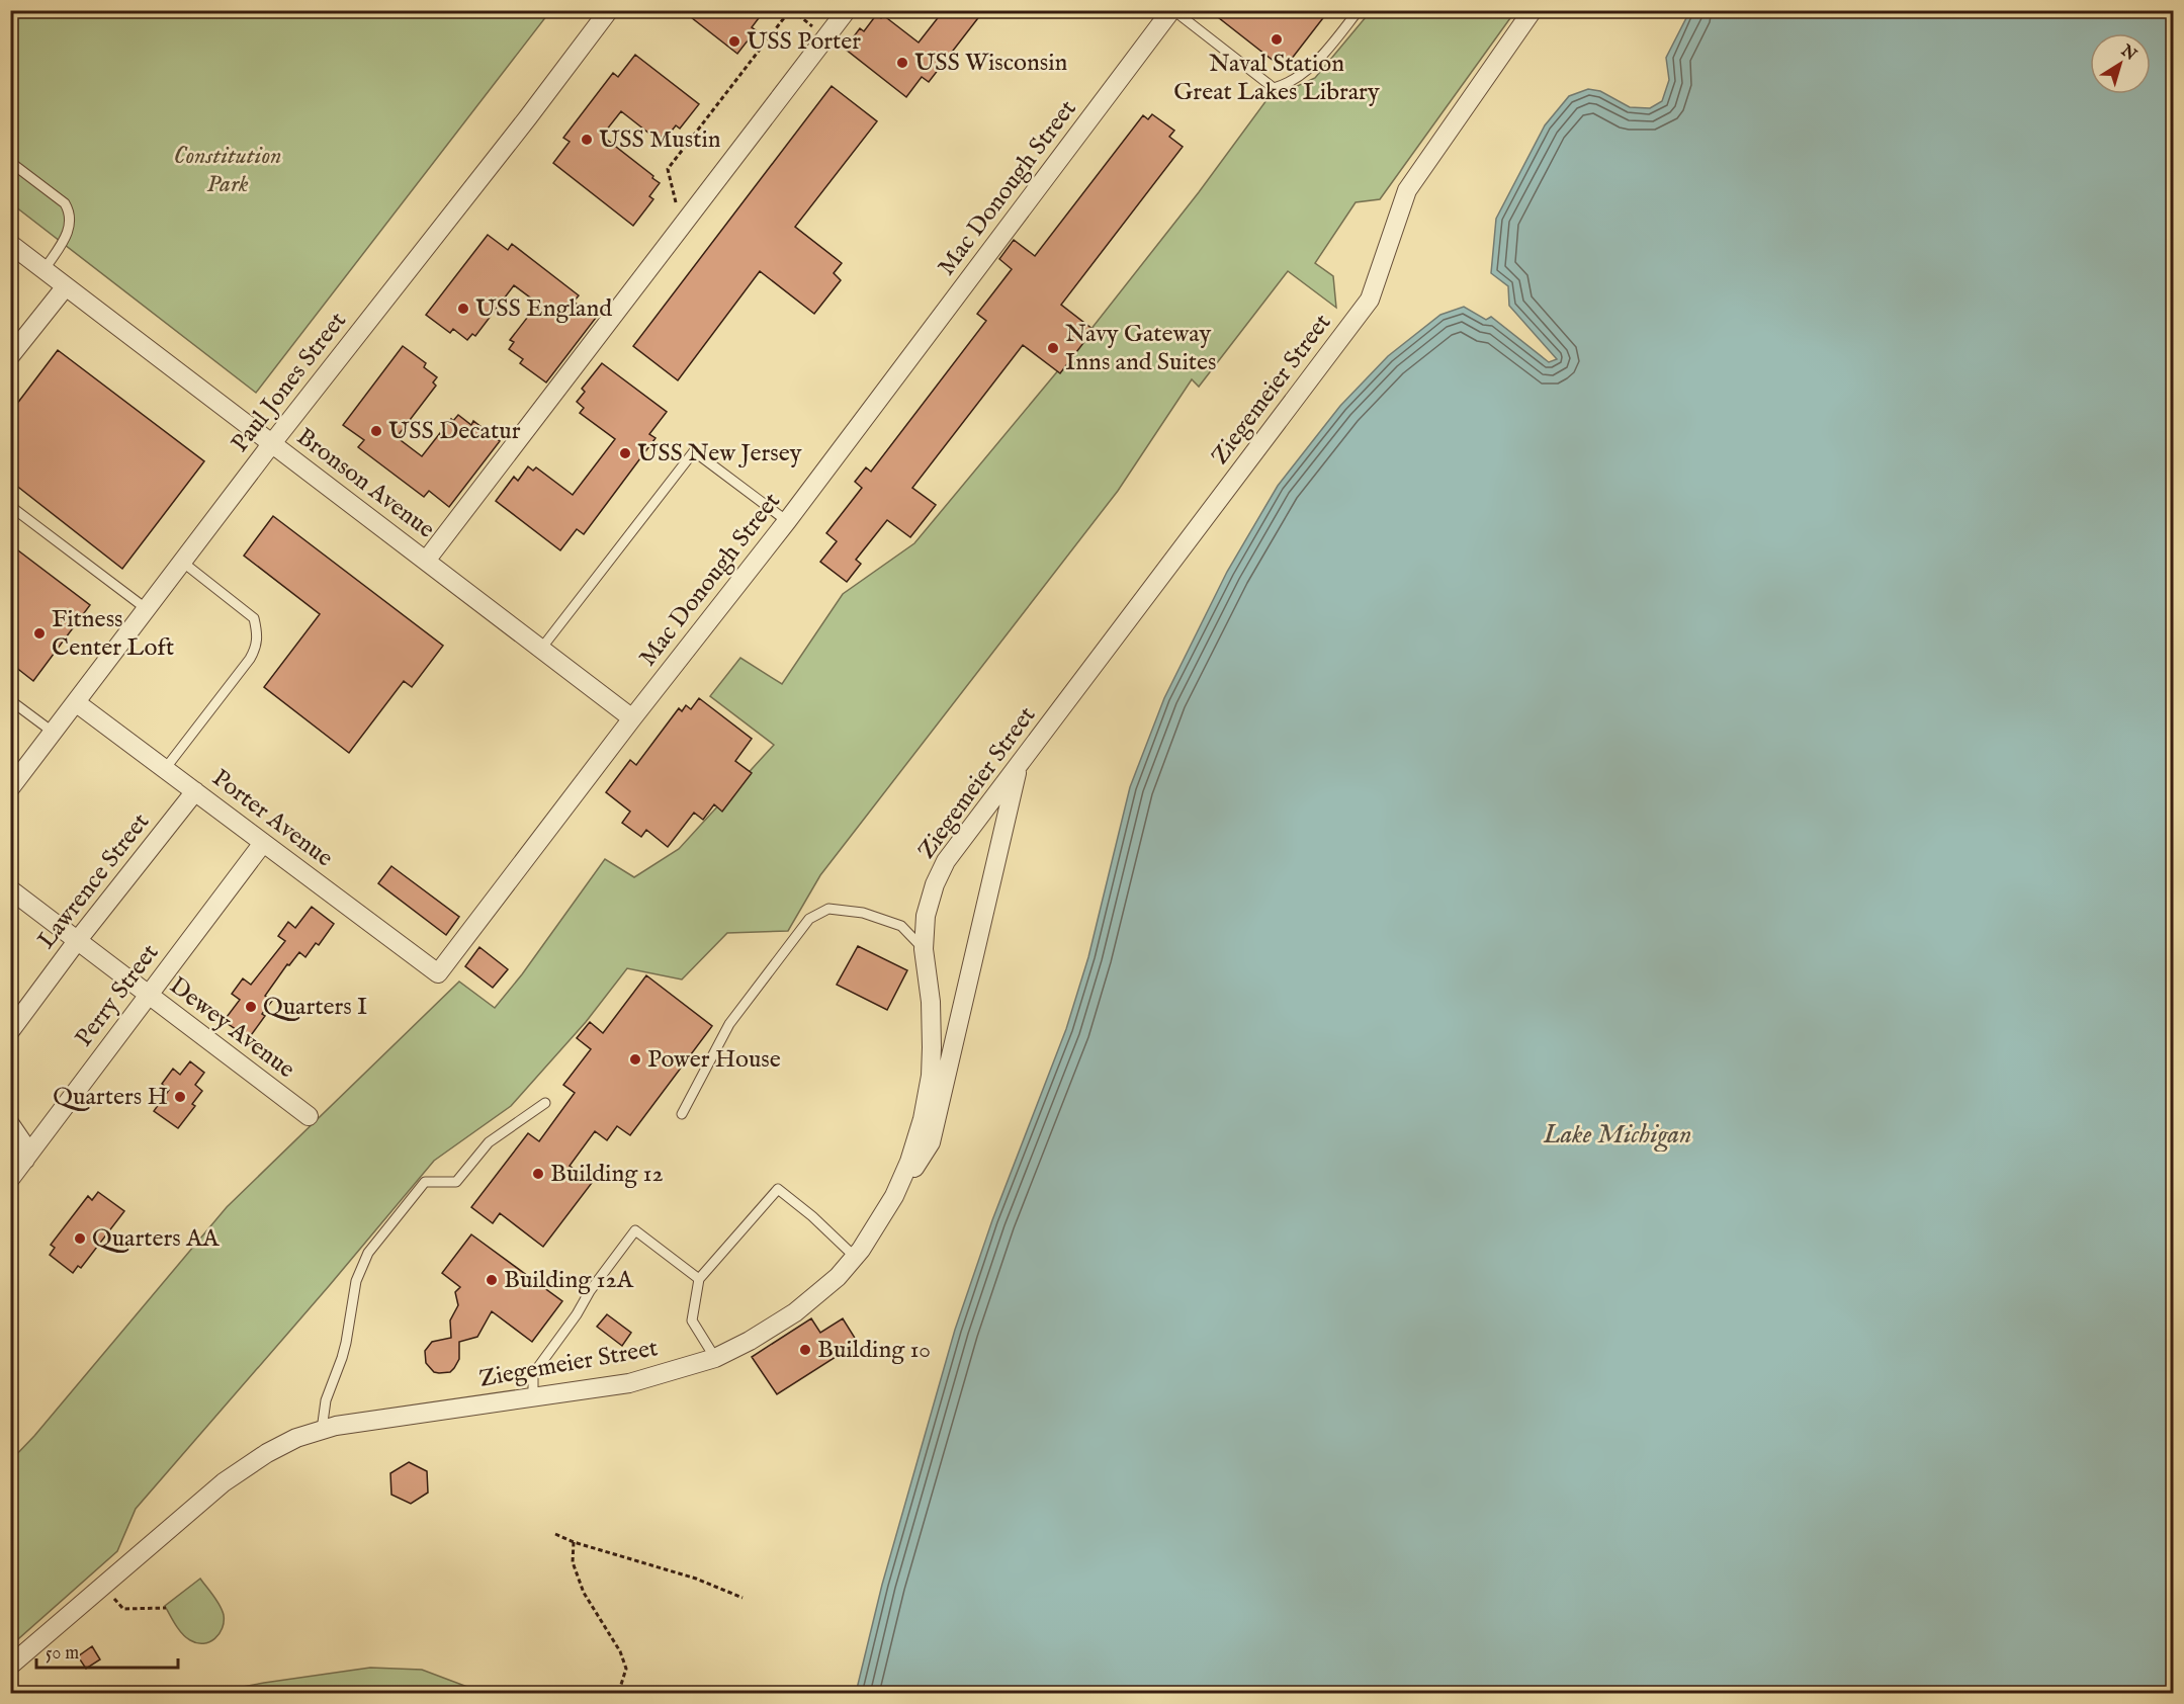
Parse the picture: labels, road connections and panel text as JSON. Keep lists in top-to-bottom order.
{
  "streets": {
    "street": [
      "Mac Donough Street",
      "Paul Jones Street",
      "Ziegemeier Street",
      "Bronson Avenue",
      "Porter Avenue",
      "Lawrence Street",
      "Perry Street",
      "Dewey Avenue"
    ]
  },
  "crossings": [
    ["Mac Donough Street", "Bronson Avenue"],
    ["Mac Donough Street", "Porter Avenue"],
    ["Paul Jones Street", "Bronson Avenue"],
    ["Paul Jones Street", "Porter Avenue"],
    ["Porter Avenue", "Lawrence Street"],
    ["Porter Avenue", "Perry Street"],
    ["Lawrence Street", "Dewey Avenue"],
    ["Perry Street", "Dewey Avenue"]
  ],
  "water": ["Lake Michigan"],
  "parks": ["Constitution Park"],
  "places": [
    "Naval Station Great Lakes Library",
    "USS Porter",
    "USS Wisconsin",
    "USS Mustin",
    "USS England",
    "Navy Gateway Inns and Suites",
    "USS Decatur",
    "USS New Jersey",
    "Fitness Center Loft",
    "Quarters I",
    "Power House",
    "Quarters H",
    "Building 12",
    "Quarters AA",
    "Building 12A",
    "Building 10"
  ],
  "scale_bar": "50 m",
  "north": "top right"
}
